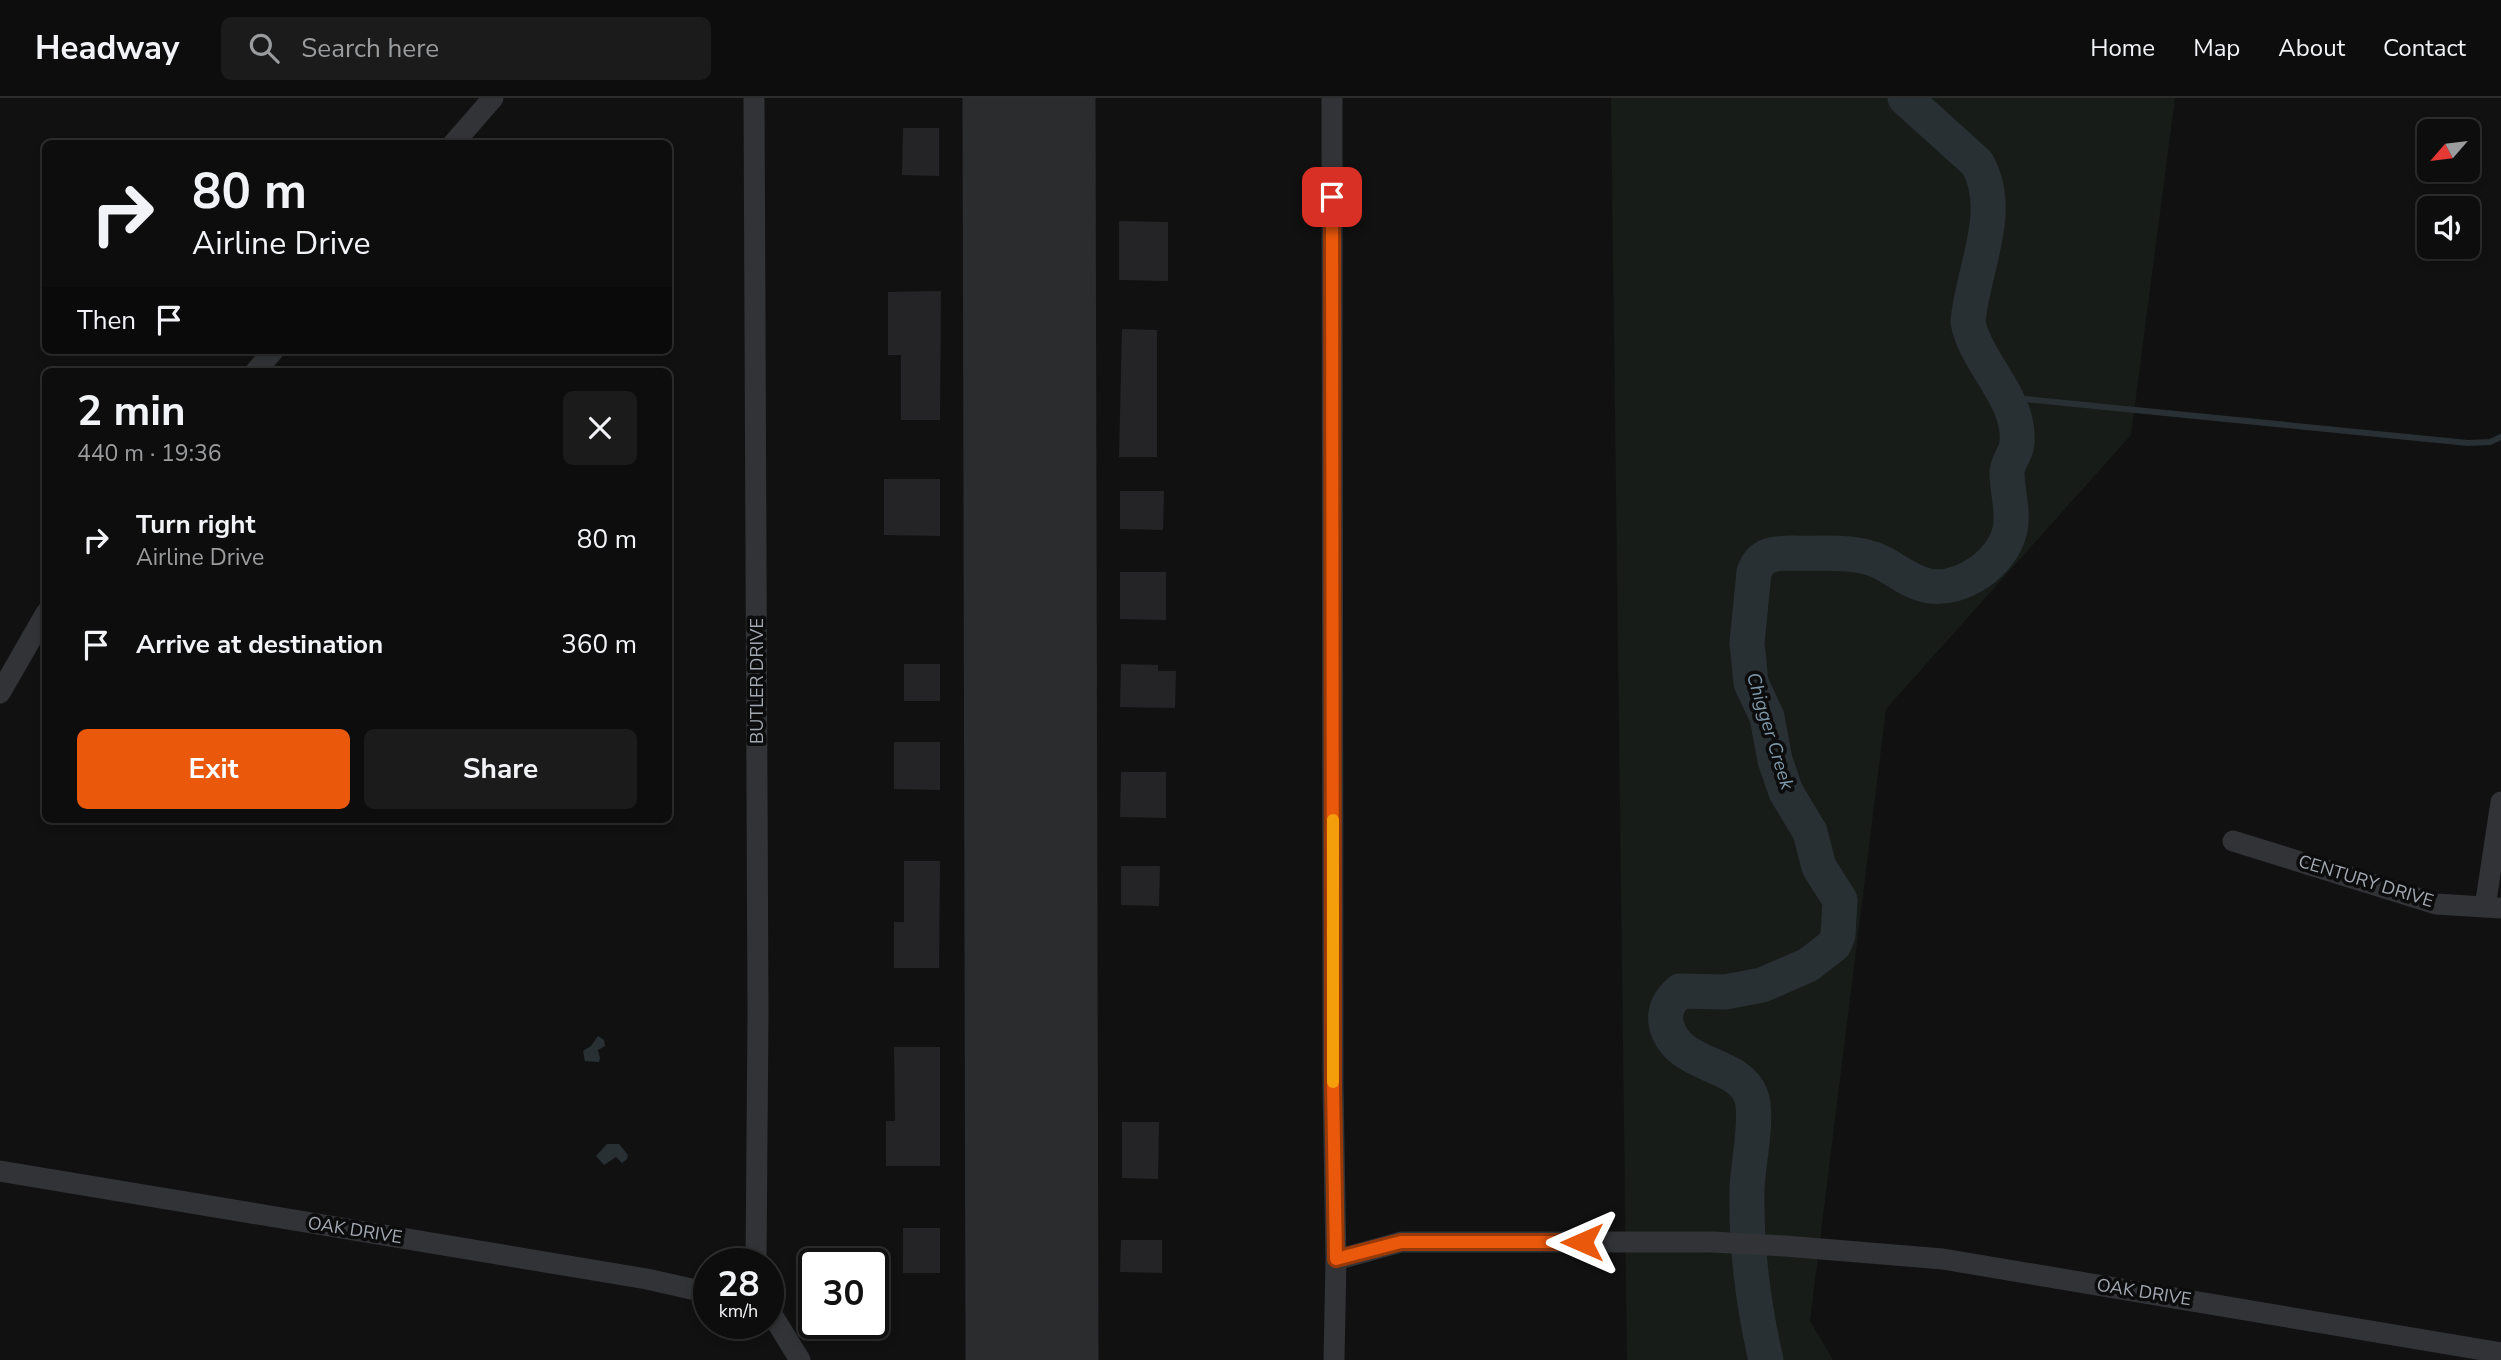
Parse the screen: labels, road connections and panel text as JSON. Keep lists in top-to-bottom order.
{
  "streets": {
    "street": ["BUTLER DRIVE", "CENTURY DRIVE", "OAK DRIVE"]
  },
  "water": ["Chigger Creek"],
  "north": "bottom left",
  "page": {
    "header": "Headway",
    "search": "Search here",
    "nav": [
      "Home",
      "Map",
      "About",
      "Contact"
    ],
    "turn": ["80 m", "Airline Drive"],
    "then": "Then",
    "heading": ["2 min", "440 m · 19:36"],
    "list": [
      {
        "name": "Turn right",
        "note": "Airline Drive",
        "value": "80 m"
      },
      {
        "name": "Arrive at destination",
        "value": "360 m"
      }
    ],
    "buttons": ["Exit", "Share"],
    "speed": "28 km/h",
    "limit": "30"
  }
}
